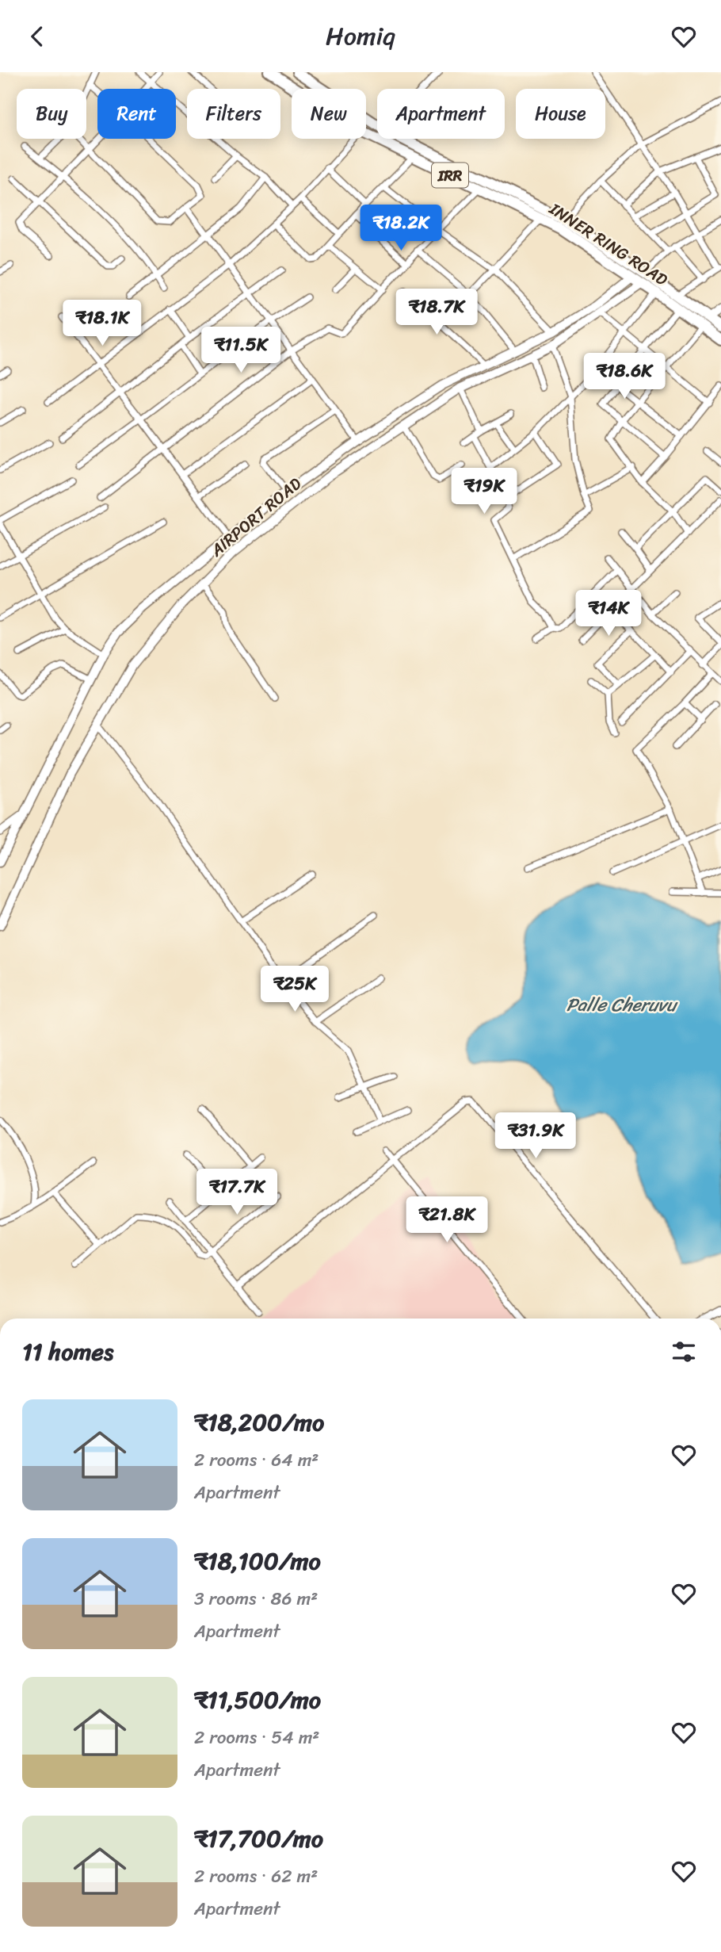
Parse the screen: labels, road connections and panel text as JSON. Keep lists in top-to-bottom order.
{
  "streets": {
    "highway": ["IRR", "INNER RING ROAD"],
    "main road": ["AIRPORT ROAD"]
  },
  "crossings": [
    ["INNER RING ROAD", "AIRPORT ROAD"]
  ],
  "water": ["Palle Cheruvu"],
  "page": {
    "header": "Homiq",
    "chip": [
      "Buy",
      "Rent",
      "Filters",
      "New",
      "Apartment",
      "House"
    ],
    "price": [
      "₹18.2K",
      "₹18.7K",
      "₹18.1K",
      "₹11.5K",
      "₹18.6K",
      "₹19K",
      "₹14K",
      "₹25K",
      "₹31.9K",
      "₹17.7K",
      "₹21.8K"
    ],
    "heading": "11 homes",
    "list": [
      {
        "name": "₹18,200/mo",
        "note": "2 rooms · 64 m² · Apartment"
      },
      {
        "name": "₹18,100/mo",
        "note": "3 rooms · 86 m² · Apartment"
      },
      {
        "name": "₹11,500/mo",
        "note": "2 rooms · 54 m² · Apartment"
      },
      {
        "name": "₹17,700/mo",
        "note": "2 rooms · 62 m² · Apartment"
      }
    ]
  }
}
